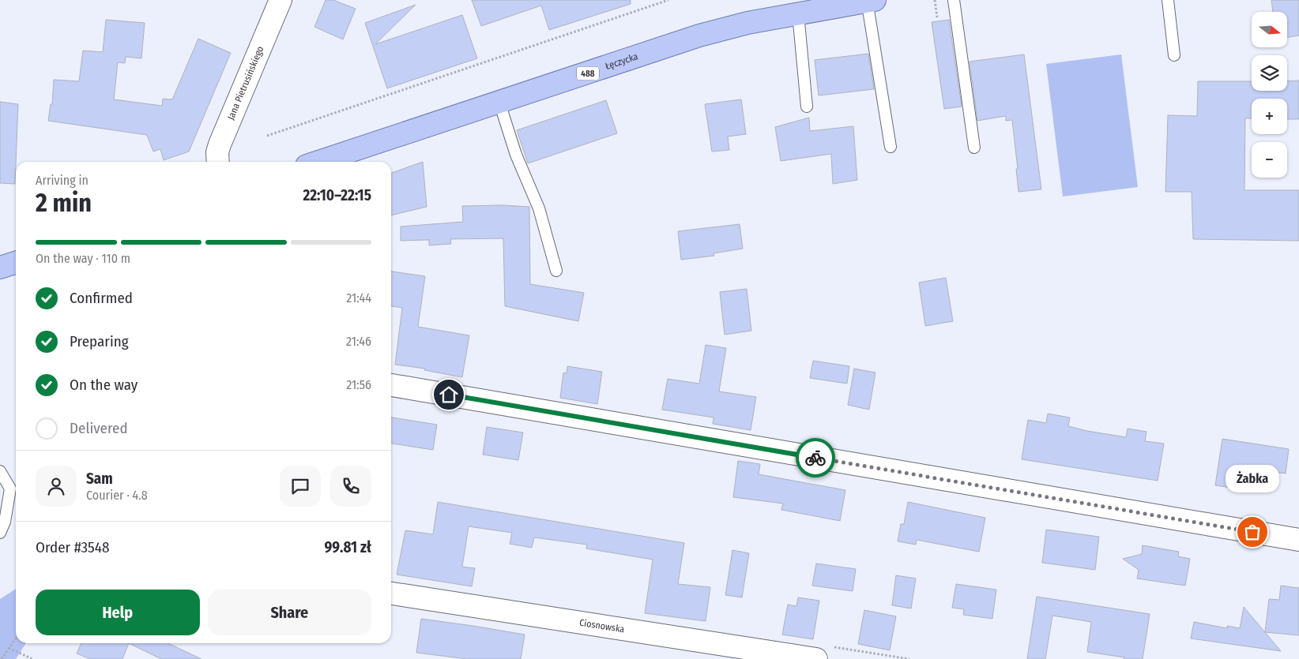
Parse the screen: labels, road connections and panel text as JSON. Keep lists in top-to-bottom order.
{
  "streets": {
    "main road": ["Łęczycka", "488"],
    "street": ["Jana Pietrusińskiego", "Ciosnowska"]
  },
  "places": ["Żabka"],
  "north": "right",
  "page": {
    "map_buttons": ["+", "−"],
    "heading": ["2 min", "Arriving in", "22:10–22:15"],
    "panel": [
      "Sam",
      "Courier · 4.8",
      "Order #3548",
      "99.81 zł"
    ],
    "bar": "On the way · 110 m",
    "list": [
      ["Confirmed", "21:44"],
      ["Preparing", "21:46"],
      ["On the way", "21:56"],
      "Delivered"
    ],
    "bubble": "Żabka",
    "buttons": ["Help", "Share"]
  }
}
